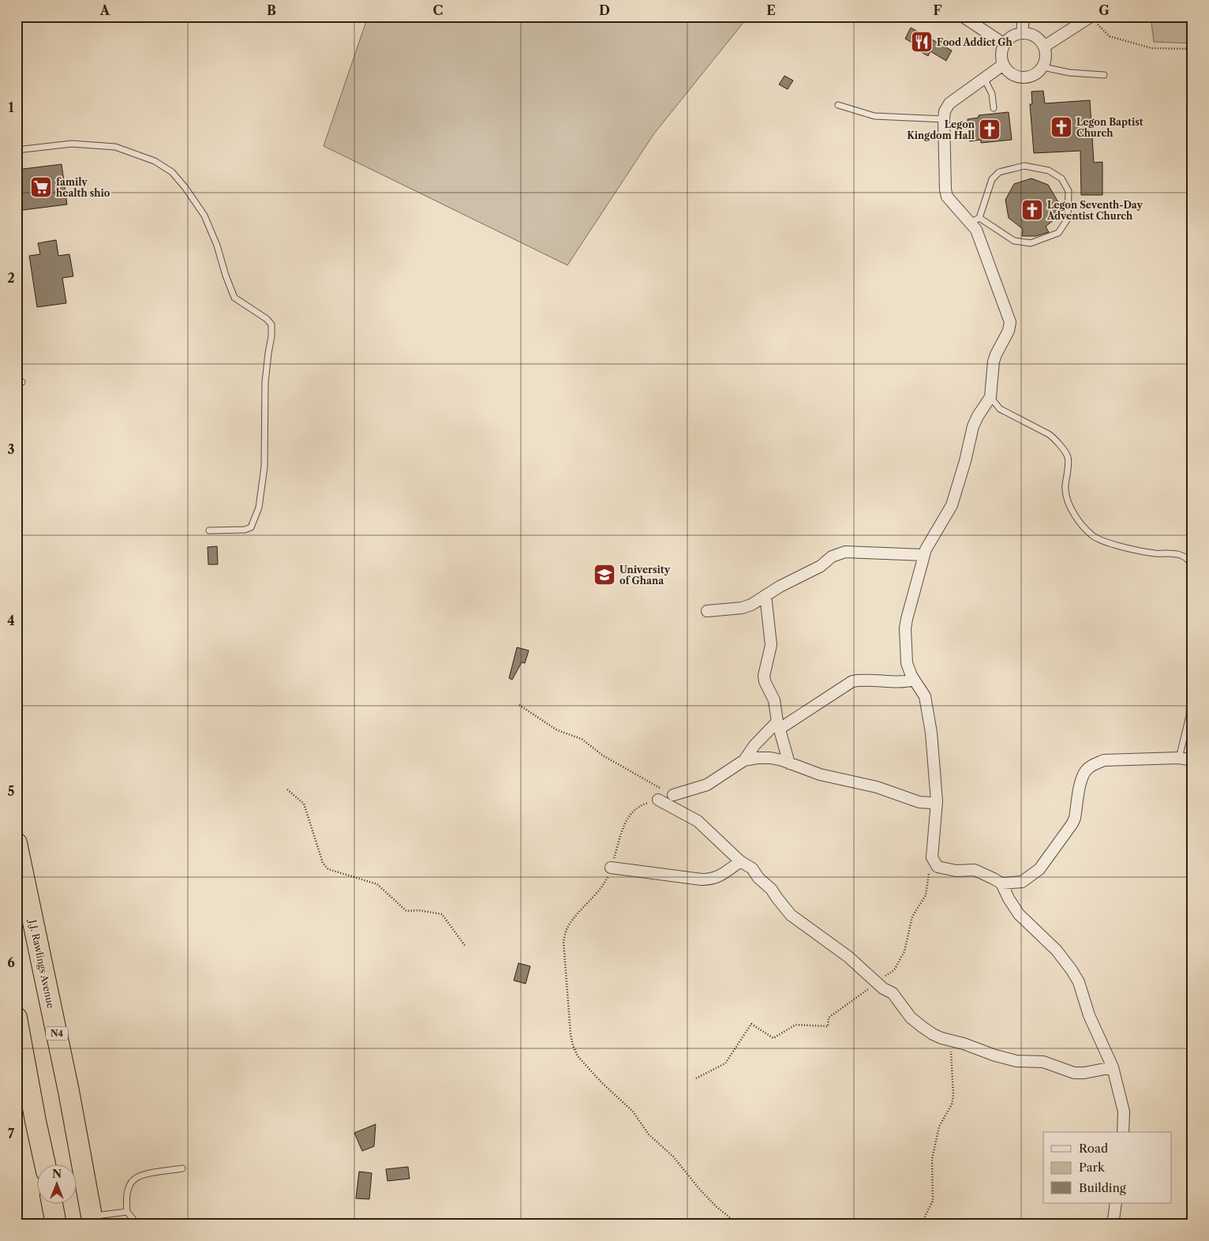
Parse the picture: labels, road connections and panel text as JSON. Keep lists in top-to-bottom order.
{
  "streets": {
    "highway": ["J.J. Rawlings Avenue", "N4"]
  },
  "places": {
    "restaurant": ["Food Addict Gh"],
    "church": ["Legon Baptist Church", "Legon Kingdom Hall", "Legon Seventh-Day Adventist Church"],
    "supermarket": ["family health shio"],
    "school or university": ["University of Ghana"]
  },
  "legend": ["Road", "Park", "Building"],
  "north": "top",
  "grid": {
    "columns": [
      "A",
      "B",
      "C",
      "D",
      "E",
      "F",
      "G"
    ],
    "rows": [
      "1",
      "2",
      "3",
      "4",
      "5",
      "6",
      "7"
    ]
  }
}
